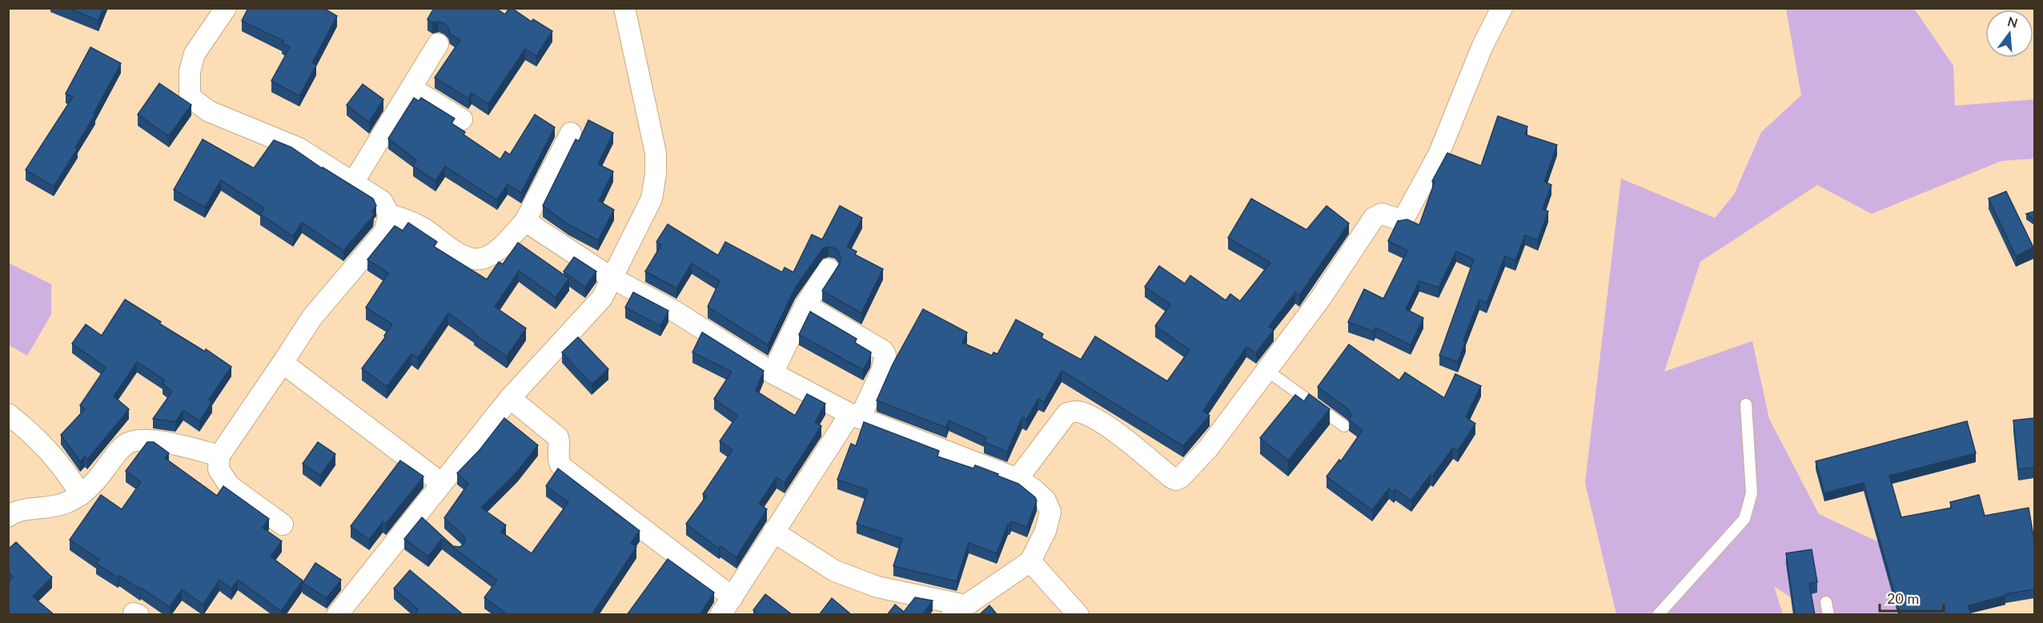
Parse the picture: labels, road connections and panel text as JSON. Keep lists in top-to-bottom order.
{
  "scale_bar": "20 m",
  "north": "top"
}
